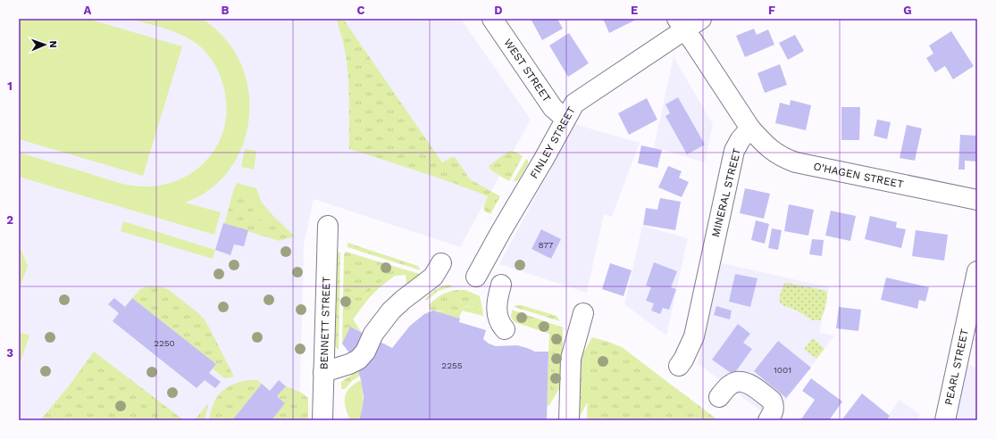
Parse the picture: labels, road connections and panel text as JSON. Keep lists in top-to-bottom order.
{
  "streets": {
    "street": [
      "WEST STREET",
      "FINLEY STREET",
      "O'HAGEN STREET",
      "MINERAL STREET",
      "BENNETT STREET",
      "PEARL STREET"
    ]
  },
  "crossings": [
    ["WEST STREET", "FINLEY STREET"],
    ["O'HAGEN STREET", "MINERAL STREET"]
  ],
  "house_numbers": [
    "877",
    "2250",
    "2255",
    "1001"
  ],
  "north": "right",
  "grid": {
    "columns": [
      "A",
      "B",
      "C",
      "D",
      "E",
      "F",
      "G"
    ],
    "rows": ["1", "2", "3"]
  }
}
